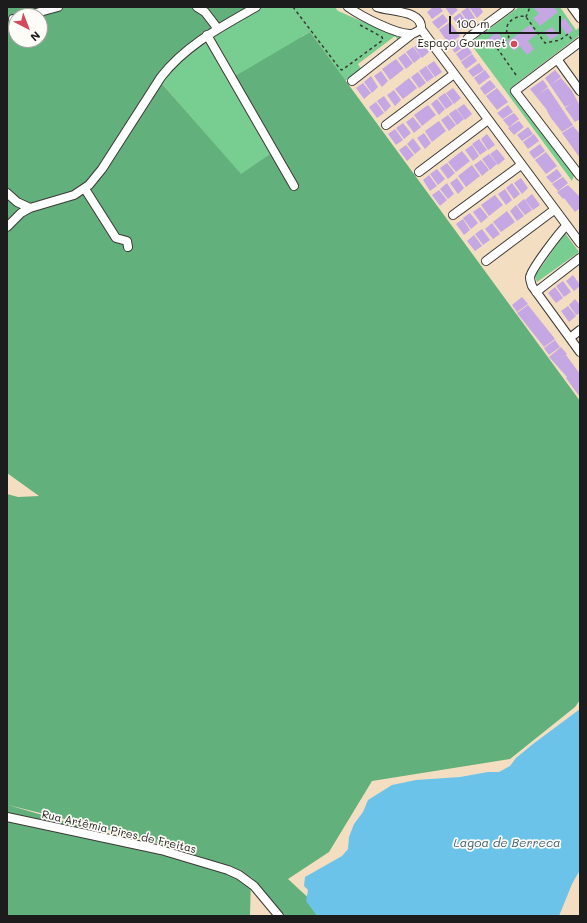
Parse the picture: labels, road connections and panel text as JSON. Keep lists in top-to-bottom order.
{
  "streets": {
    "street": ["Rua Artêmia Pires de Freitas"]
  },
  "water": ["Lagoa de Berreca"],
  "places": ["Espaço Gourmet"],
  "scale_bar": "100 m",
  "north": "bottom right"
}
